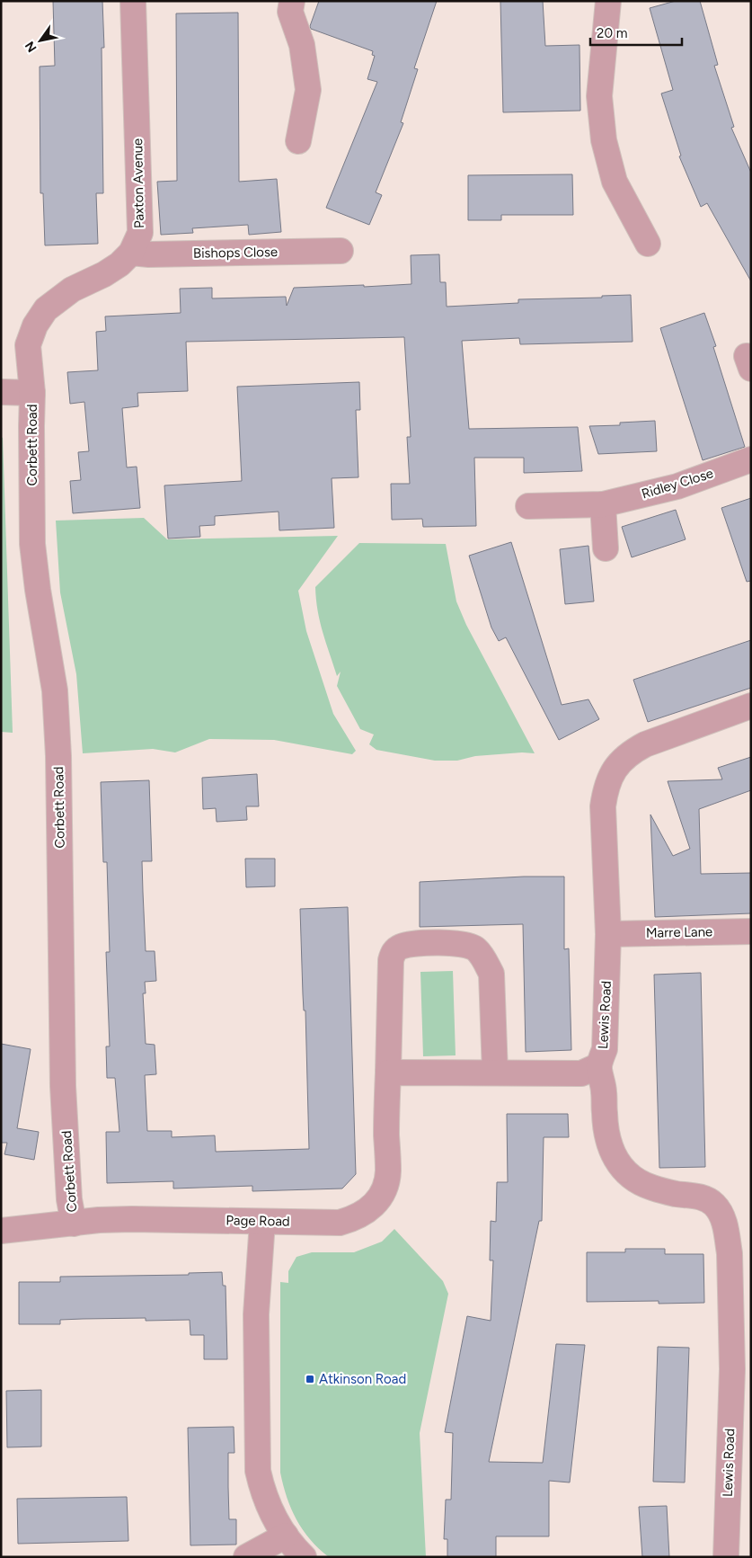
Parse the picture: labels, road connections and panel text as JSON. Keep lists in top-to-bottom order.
{
  "streets": {
    "street": [
      "Paxton Avenue",
      "Bishops Close",
      "Corbett Road",
      "Ridley Close",
      "Marre Lane",
      "Lewis Road",
      "Page Road"
    ]
  },
  "crossings": [
    ["Paxton Avenue", "Bishops Close"],
    ["Paxton Avenue", "Corbett Road"],
    ["Corbett Road", "Page Road"],
    ["Marre Lane", "Lewis Road"]
  ],
  "places": {
    "transit": ["Atkinson Road"]
  },
  "scale_bar": "20 m",
  "north": "bottom left"
}
